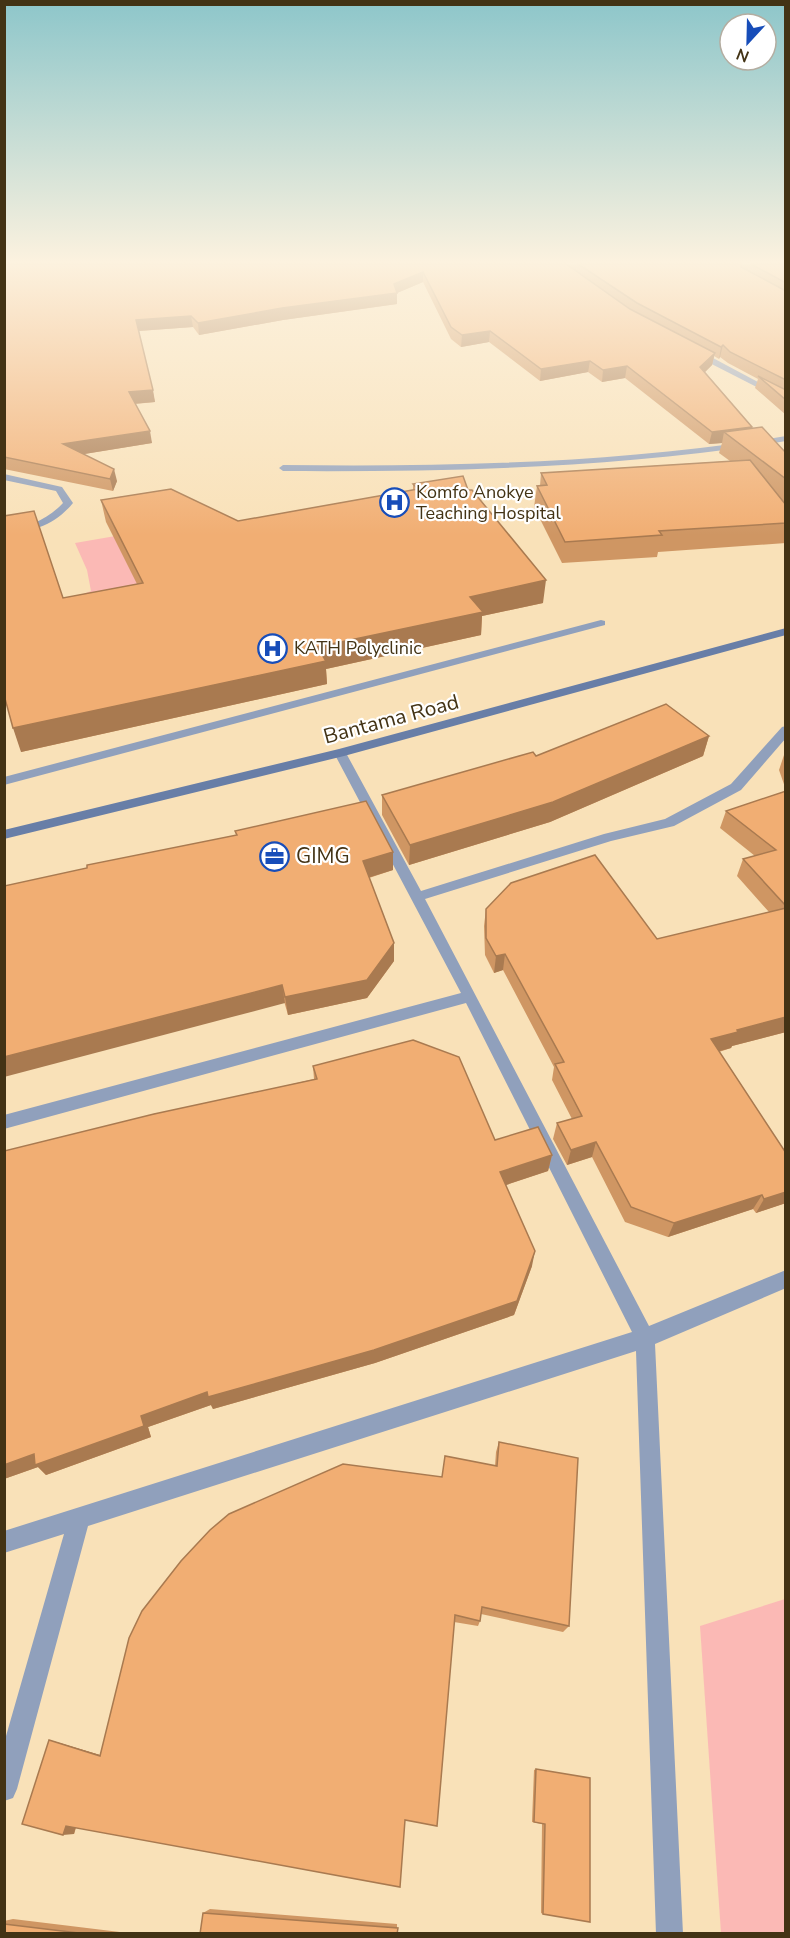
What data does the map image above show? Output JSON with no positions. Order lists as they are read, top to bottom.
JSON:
{
  "streets": {
    "main road": ["Bantama Road"]
  },
  "places": {
    "hospital": ["Komfo Anokye Teaching Hospital", "KATH Polyclinic"],
    "office": ["GIMG"]
  },
  "north": "bottom"
}
